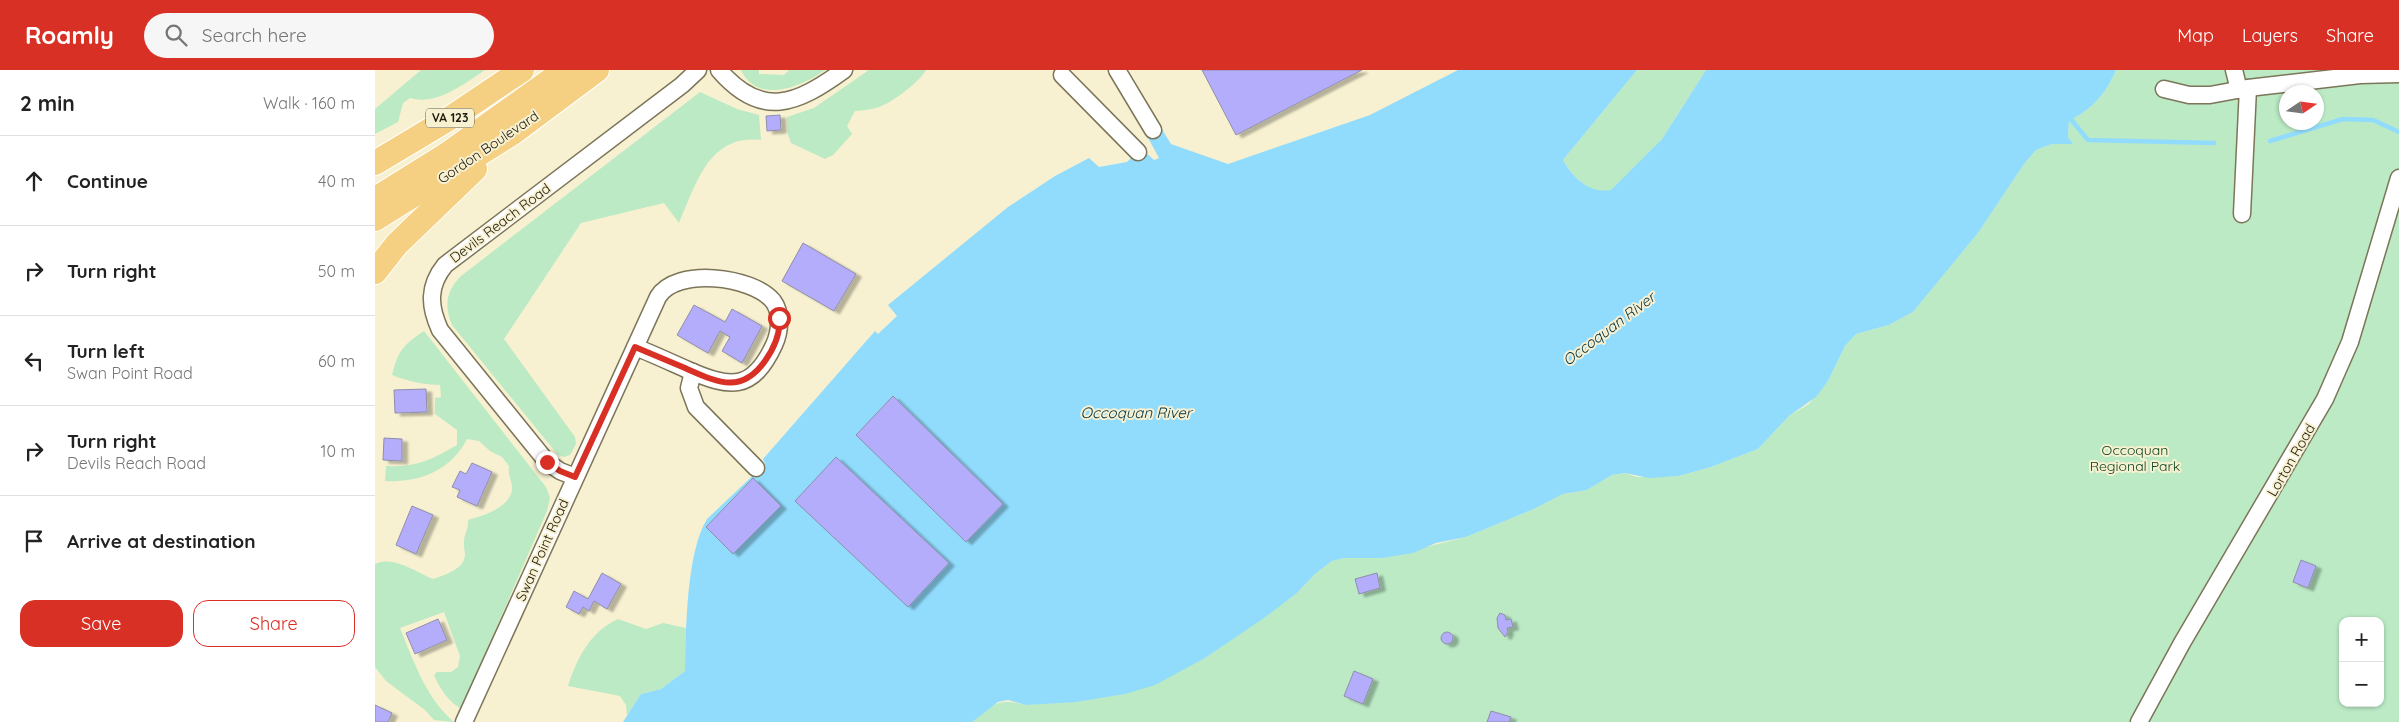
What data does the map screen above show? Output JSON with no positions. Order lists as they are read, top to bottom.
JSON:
{
  "streets": {
    "highway": ["VA 123", "Gordon Boulevard"],
    "street": ["Devils Reach Road", "Lorton Road", "Swan Point Road"]
  },
  "crossings": [
    ["Devils Reach Road", "Swan Point Road"]
  ],
  "water": ["Occoquan River"],
  "parks": ["Occoquan Regional Park"],
  "north": "right",
  "page": {
    "header": "Roamly",
    "search": "Search here",
    "nav": ["Map", "Layers", "Share"],
    "heading": ["2 min", "Walk · 160 m"],
    "list": [
      ["Continue", "40 m"],
      ["Turn right", "50 m"],
      ["Turn left", "Swan Point Road", "60 m"],
      ["Turn right", "Devils Reach Road", "10 m"],
      "Arrive at destination"
    ],
    "buttons": ["Save", "Share"],
    "map_buttons": ["+", "−"]
  }
}
